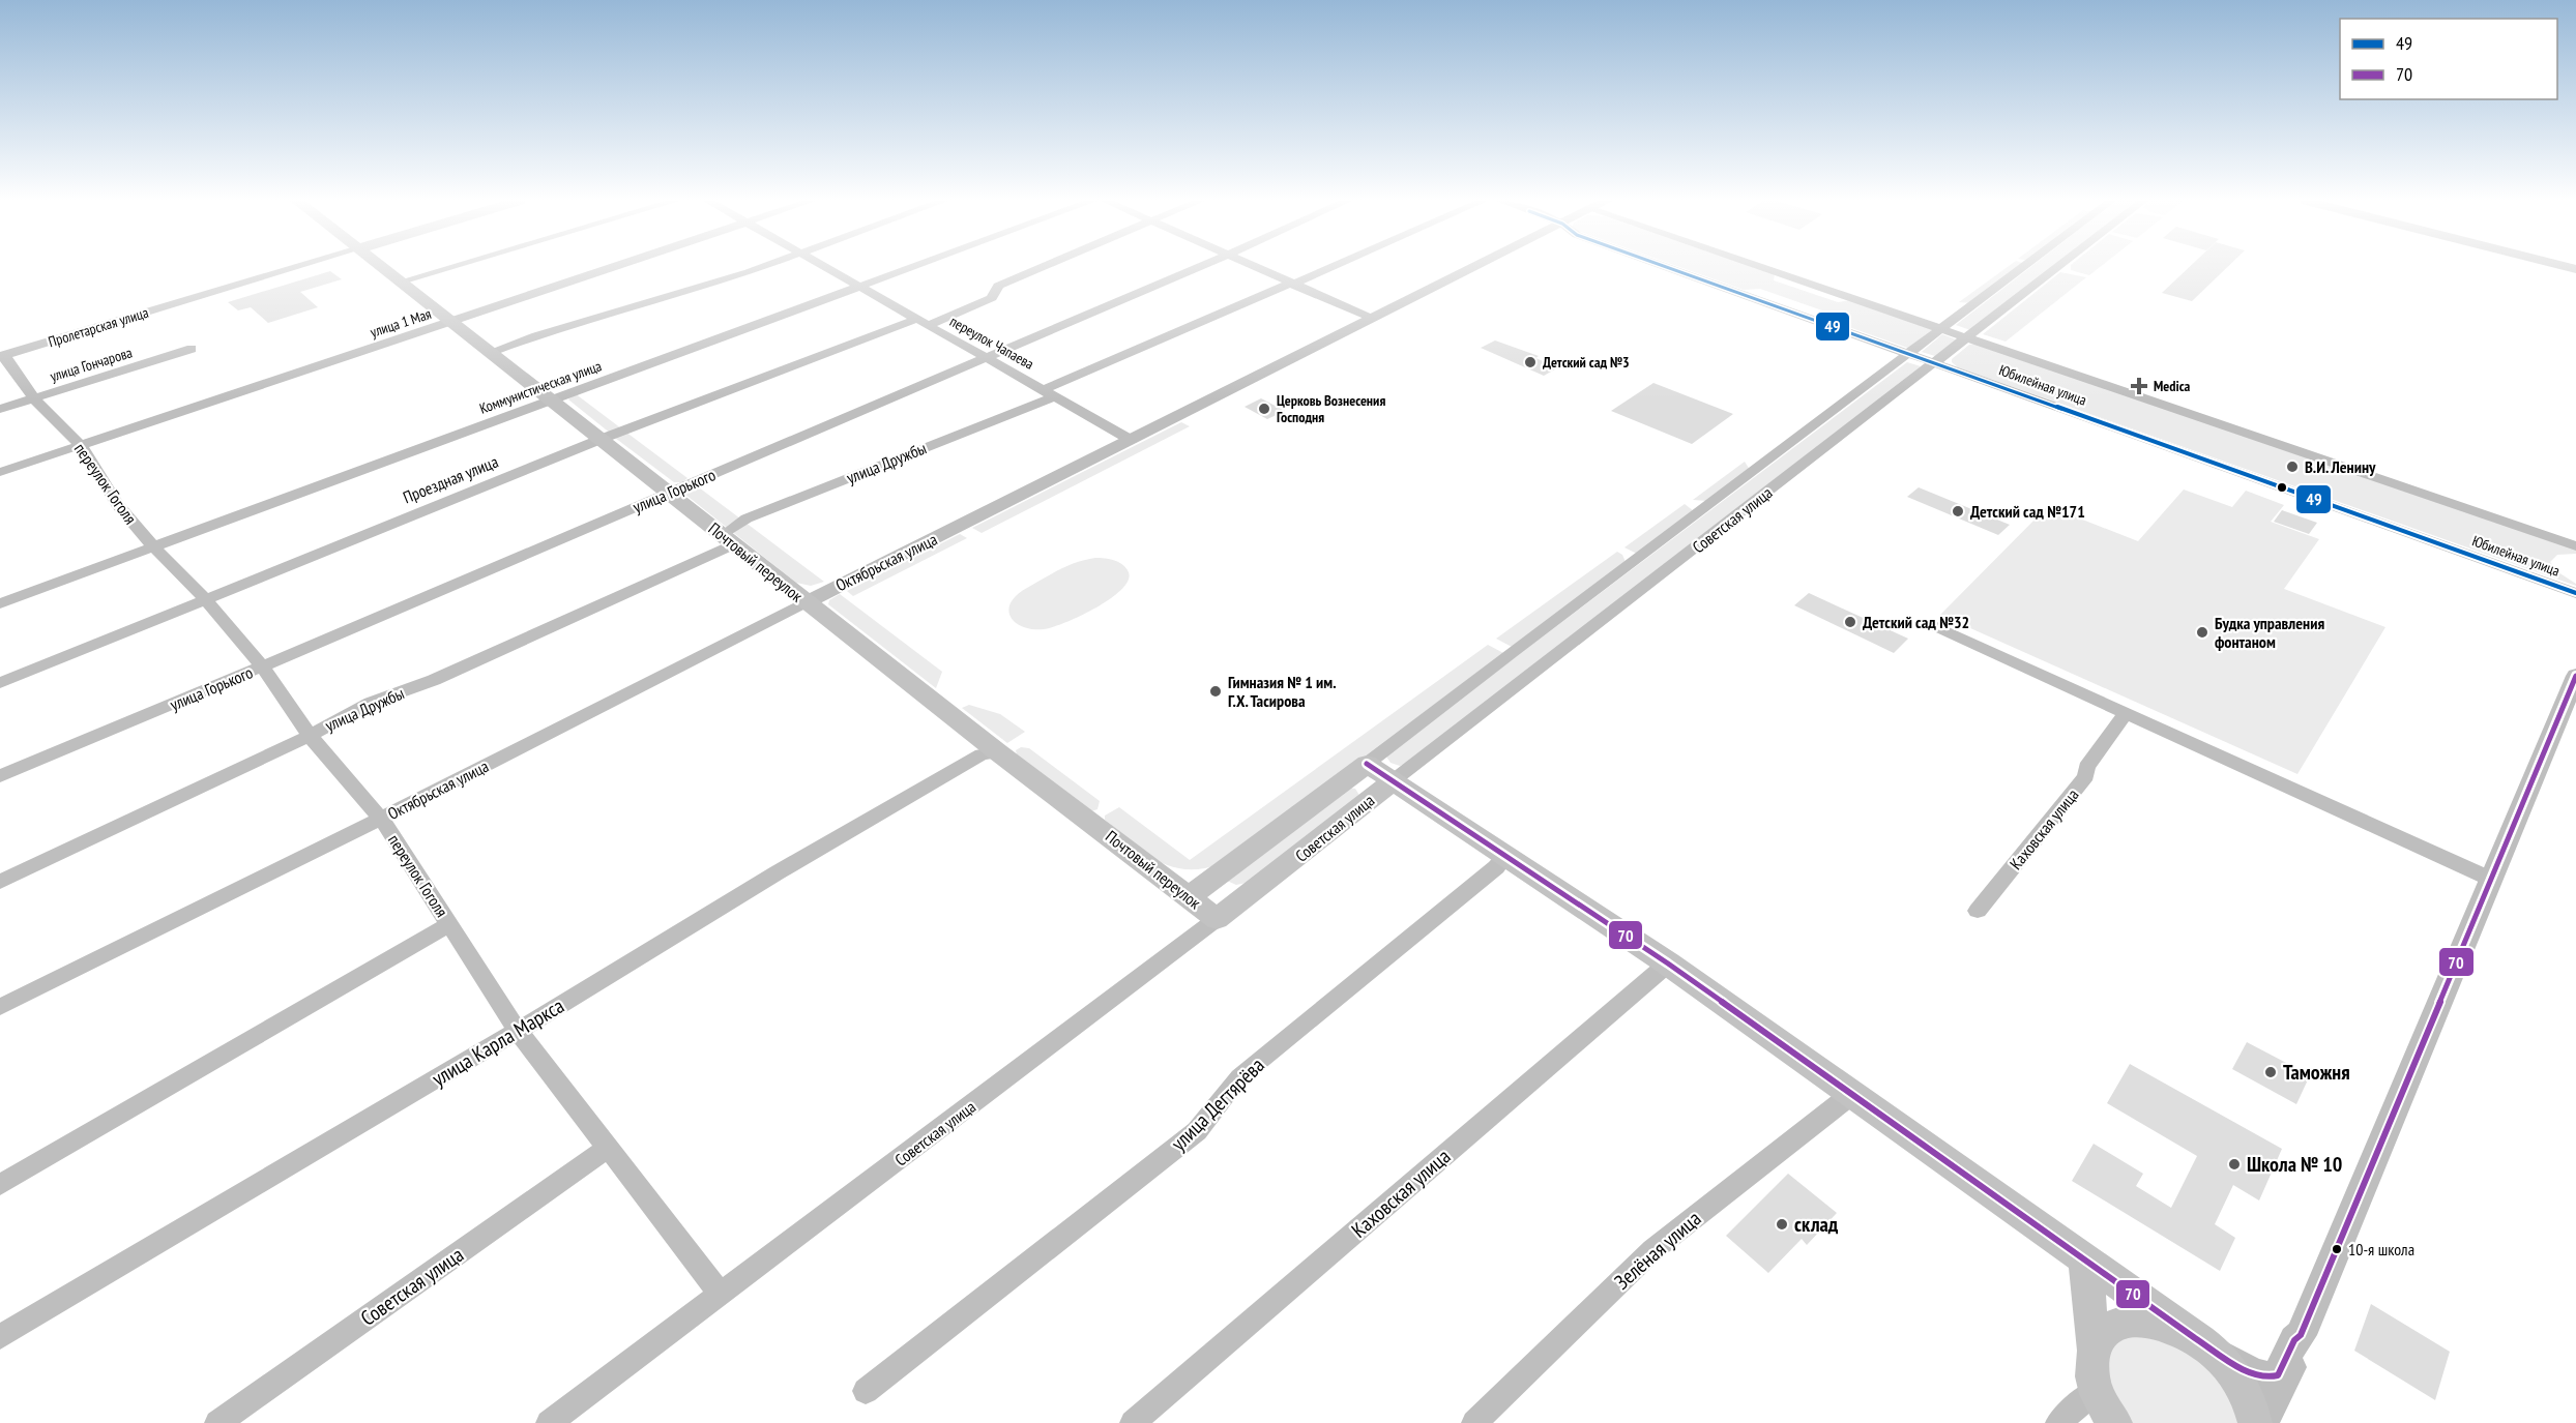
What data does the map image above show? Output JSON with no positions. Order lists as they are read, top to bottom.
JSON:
{
  "streets": {
    "main road": ["Советская улица", "Почтовый переулок"],
    "street": [
      "улица 1 Мая",
      "Пролетарская улица",
      "переулок Чапаева",
      "улица Гончарова",
      "Юбилейная улица",
      "Коммунистическая улица",
      "улица Дружбы",
      "Проездная улица",
      "переулок Гоголя",
      "улица Горького",
      "Октябрьская улица",
      "Каховская улица",
      "улица Карла Маркса",
      "улица Дегтярёва",
      "Зелёная улица"
    ]
  },
  "crossings": [
    ["улица 1 Мая", "переулок Гоголя"],
    ["улица 1 Мая", "Почтовый переулок"],
    ["Пролетарская улица", "переулок Гоголя"],
    ["переулок Чапаева", "Коммунистическая улица"],
    ["переулок Чапаева", "улица Дружбы"],
    ["переулок Чапаева", "Проездная улица"],
    ["переулок Чапаева", "улица Горького"],
    ["переулок Чапаева", "Октябрьская улица"],
    ["улица Гончарова", "переулок Гоголя"],
    ["Юбилейная улица", "Советская улица"],
    ["Коммунистическая улица", "переулок Гоголя"],
    ["Коммунистическая улица", "Почтовый переулок"],
    ["улица Дружбы", "переулок Гоголя"],
    ["улица Дружбы", "Почтовый переулок"],
    ["Проездная улица", "переулок Гоголя"],
    ["Проездная улица", "Почтовый переулок"],
    ["переулок Гоголя", "улица Горького"],
    ["переулок Гоголя", "Советская улица"],
    ["переулок Гоголя", "Октябрьская улица"],
    ["переулок Гоголя", "улица Карла Маркса"],
    ["улица Горького", "Почтовый переулок"],
    ["Советская улица", "Почтовый переулок"],
    ["Почтовый переулок", "Октябрьская улица"],
    ["Почтовый переулок", "улица Карла Маркса"]
  ],
  "places": {
    "other": [
      "Детский сад №3",
      "Церковь Вознесения Господня",
      "В.И. Ленину",
      "Детский сад №171",
      "Детский сад №32",
      "Будка управления фонтаном",
      "Гимназия № 1 им. Г.Х. Тасирова",
      "Таможня",
      "Школа № 10",
      "склад",
      "10-я школа"
    ],
    "health": ["Mеdica"]
  },
  "lines": ["transit line 49", "transit line 70"],
  "legend": ["49", "70"]
}
